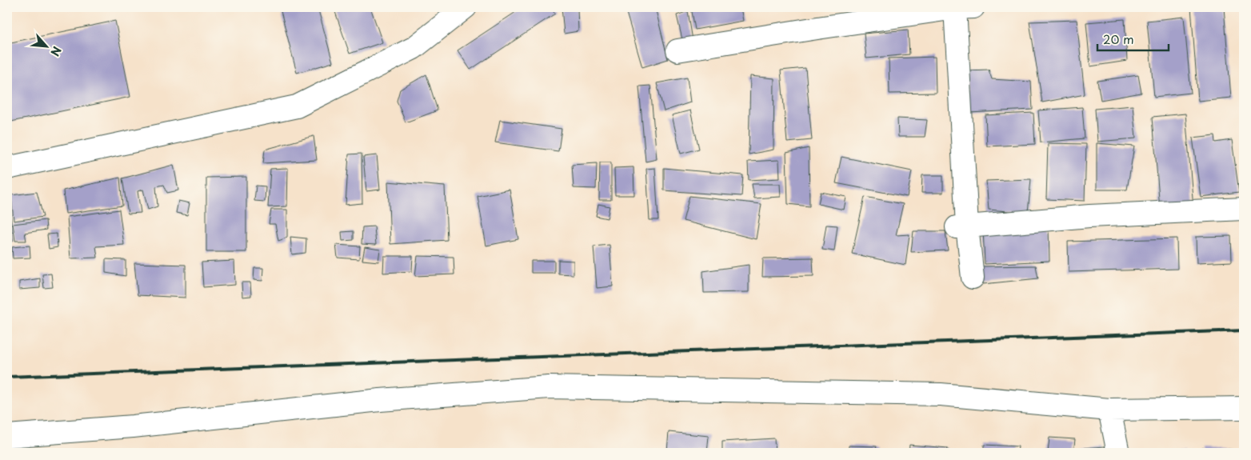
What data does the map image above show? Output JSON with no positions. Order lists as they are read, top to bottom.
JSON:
{
  "scale_bar": "20 m",
  "north": "bottom right"
}
